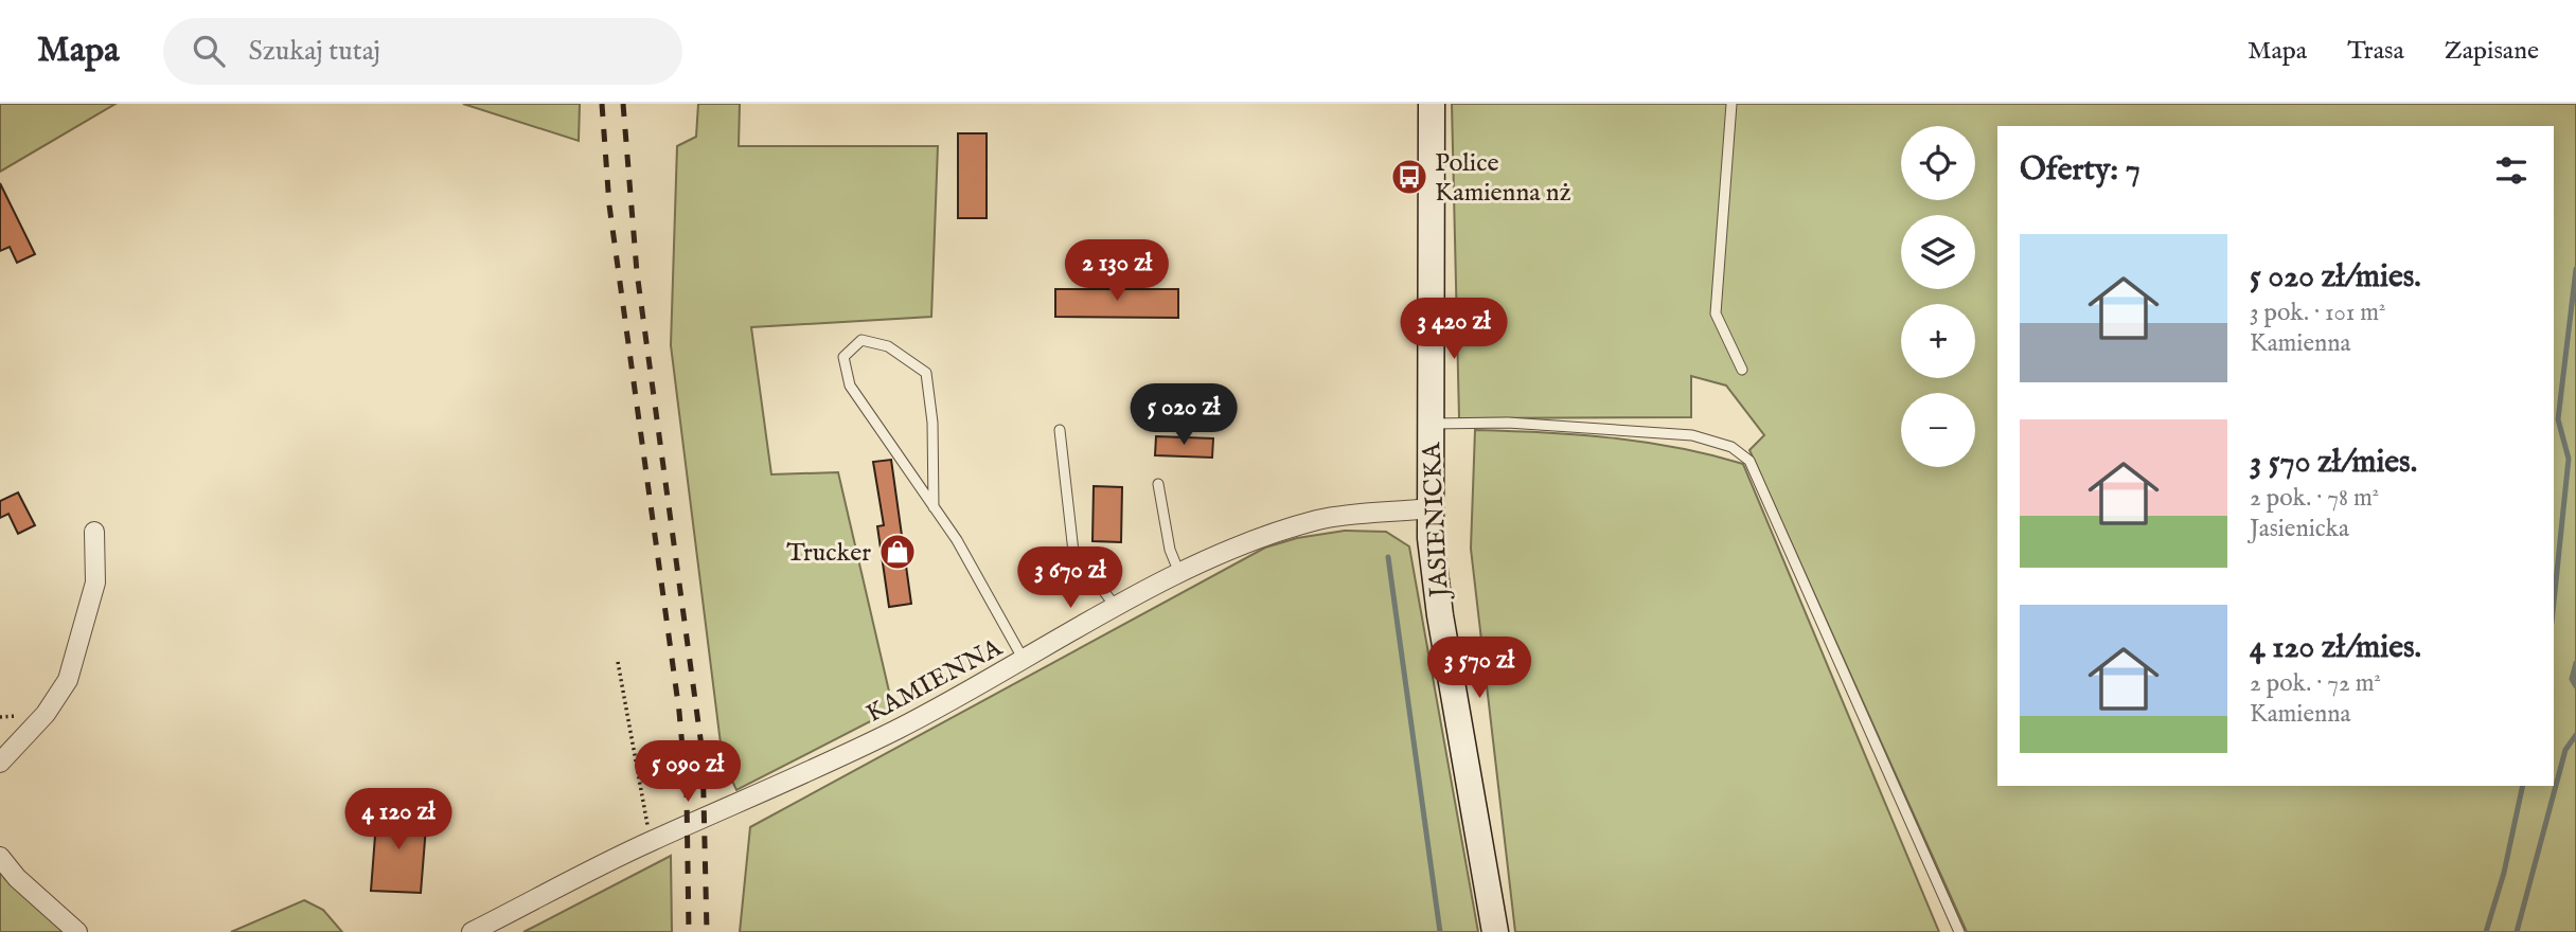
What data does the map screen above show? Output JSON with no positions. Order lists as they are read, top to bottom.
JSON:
{
  "streets": {
    "main road": ["JASIENICKA"],
    "street": ["KAMIENNA"]
  },
  "crossings": [
    ["JASIENICKA", "KAMIENNA"]
  ],
  "places": {
    "bus stop": ["Police Kamienna nż"],
    "shop": ["Trucker"]
  },
  "page": {
    "header": "Mapa",
    "search": "Szukaj tutaj",
    "nav": ["Mapa", "Trasa", "Zapisane"],
    "map_buttons": ["+", "−"],
    "heading": "Oferty: 7",
    "list": [
      {
        "name": "5 020 zł/mies.",
        "note": "3 pok. · 101 m² · Kamienna"
      },
      {
        "name": "3 570 zł/mies.",
        "note": "2 pok. · 78 m² · Jasienicka"
      },
      {
        "name": "4 120 zł/mies.",
        "note": "2 pok. · 72 m² · Kamienna"
      }
    ],
    "price": [
      "2 130 zł",
      "3 420 zł",
      "5 020 zł",
      "3 670 zł",
      "3 570 zł",
      "5 090 zł",
      "4 120 zł"
    ]
  }
}
